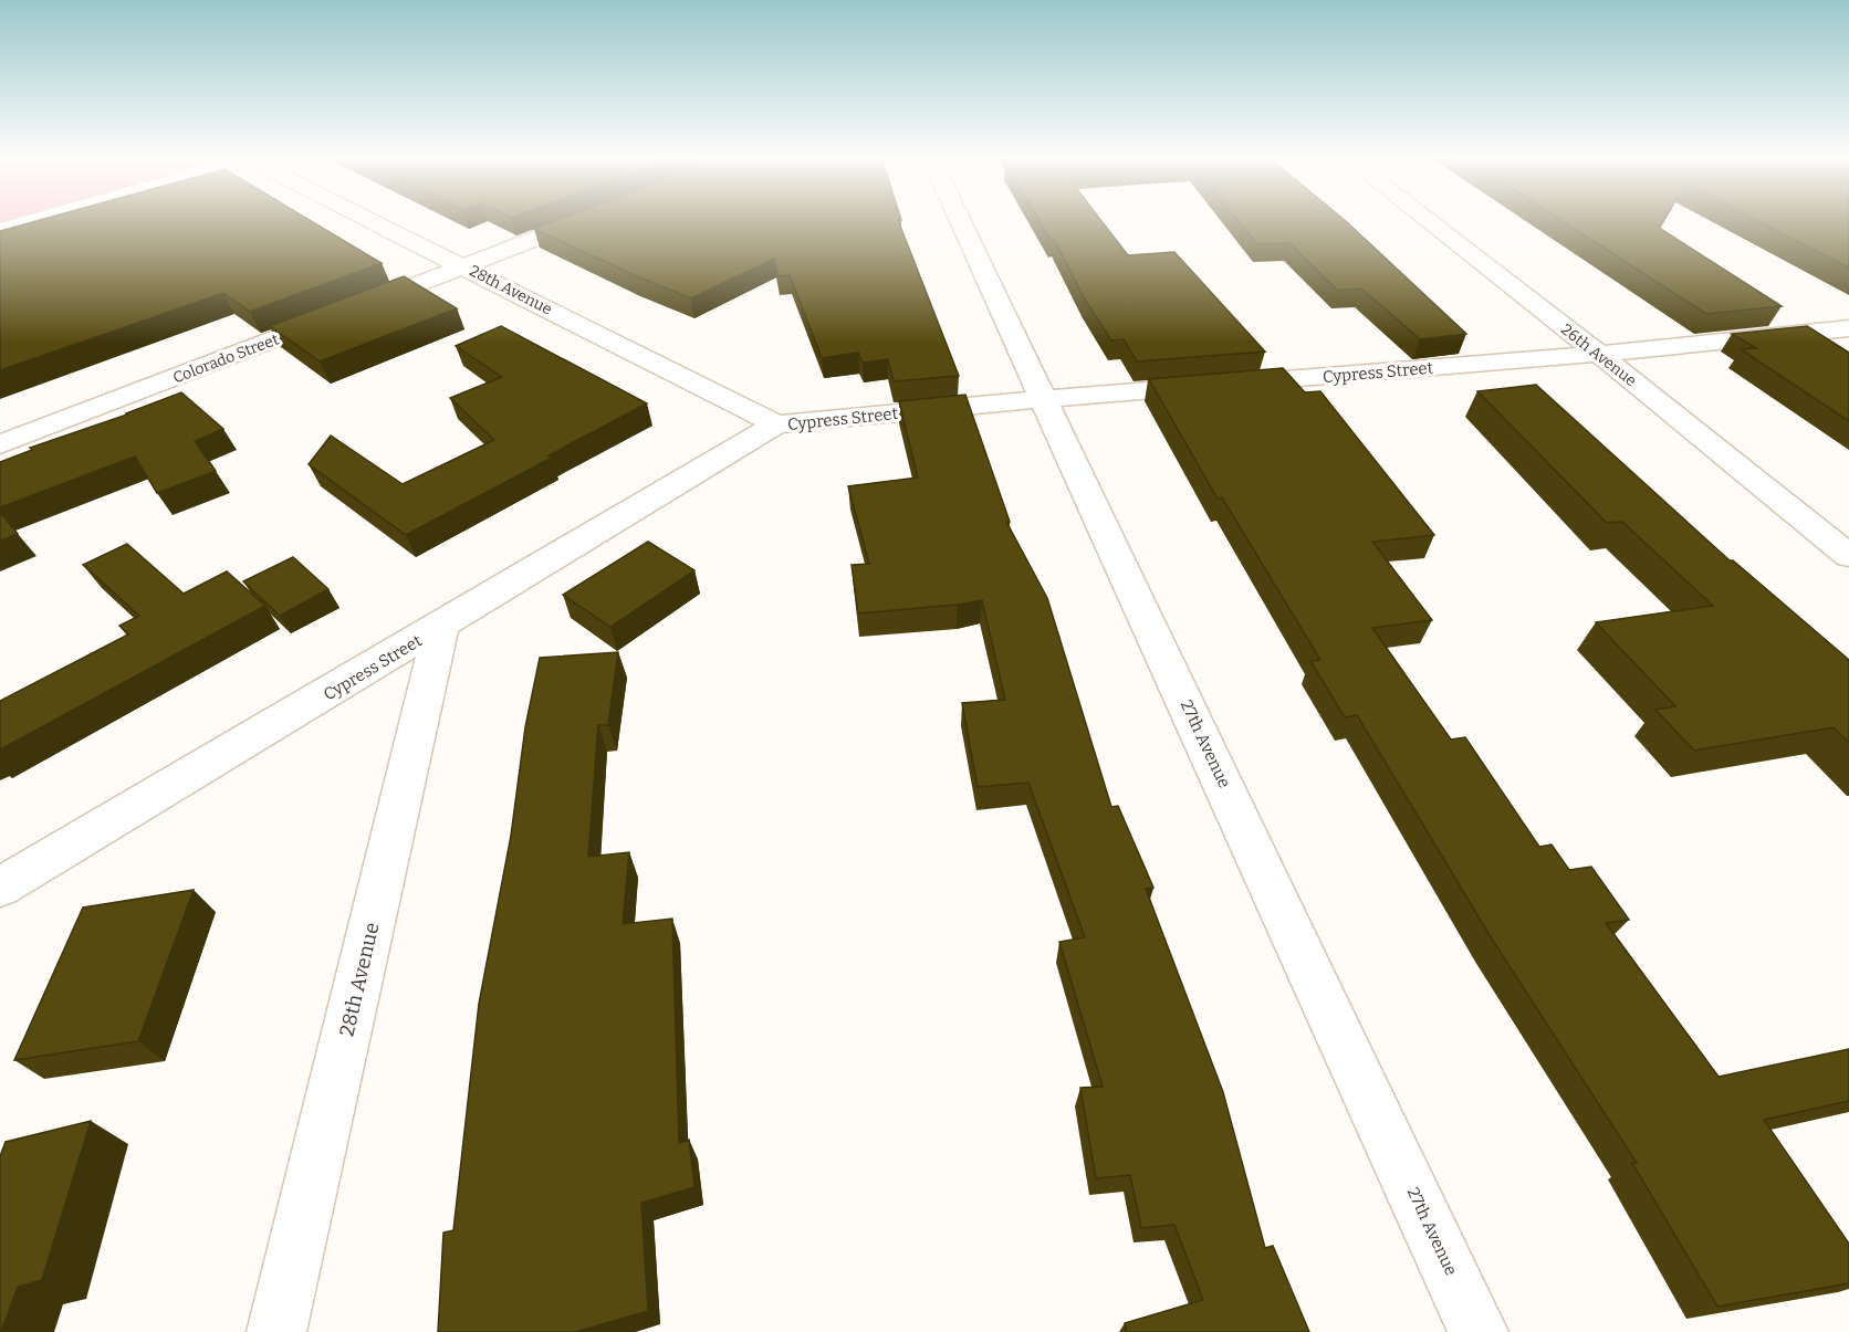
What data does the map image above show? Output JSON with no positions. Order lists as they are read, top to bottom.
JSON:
{
  "streets": {
    "street": [
      "28th Avenue",
      "26th Avenue",
      "Colorado Street",
      "Cypress Street",
      "27th Avenue"
    ]
  },
  "crossings": [
    ["28th Avenue", "Colorado Street"],
    ["28th Avenue", "Cypress Street"],
    ["26th Avenue", "Cypress Street"],
    ["Cypress Street", "27th Avenue"]
  ]
}
